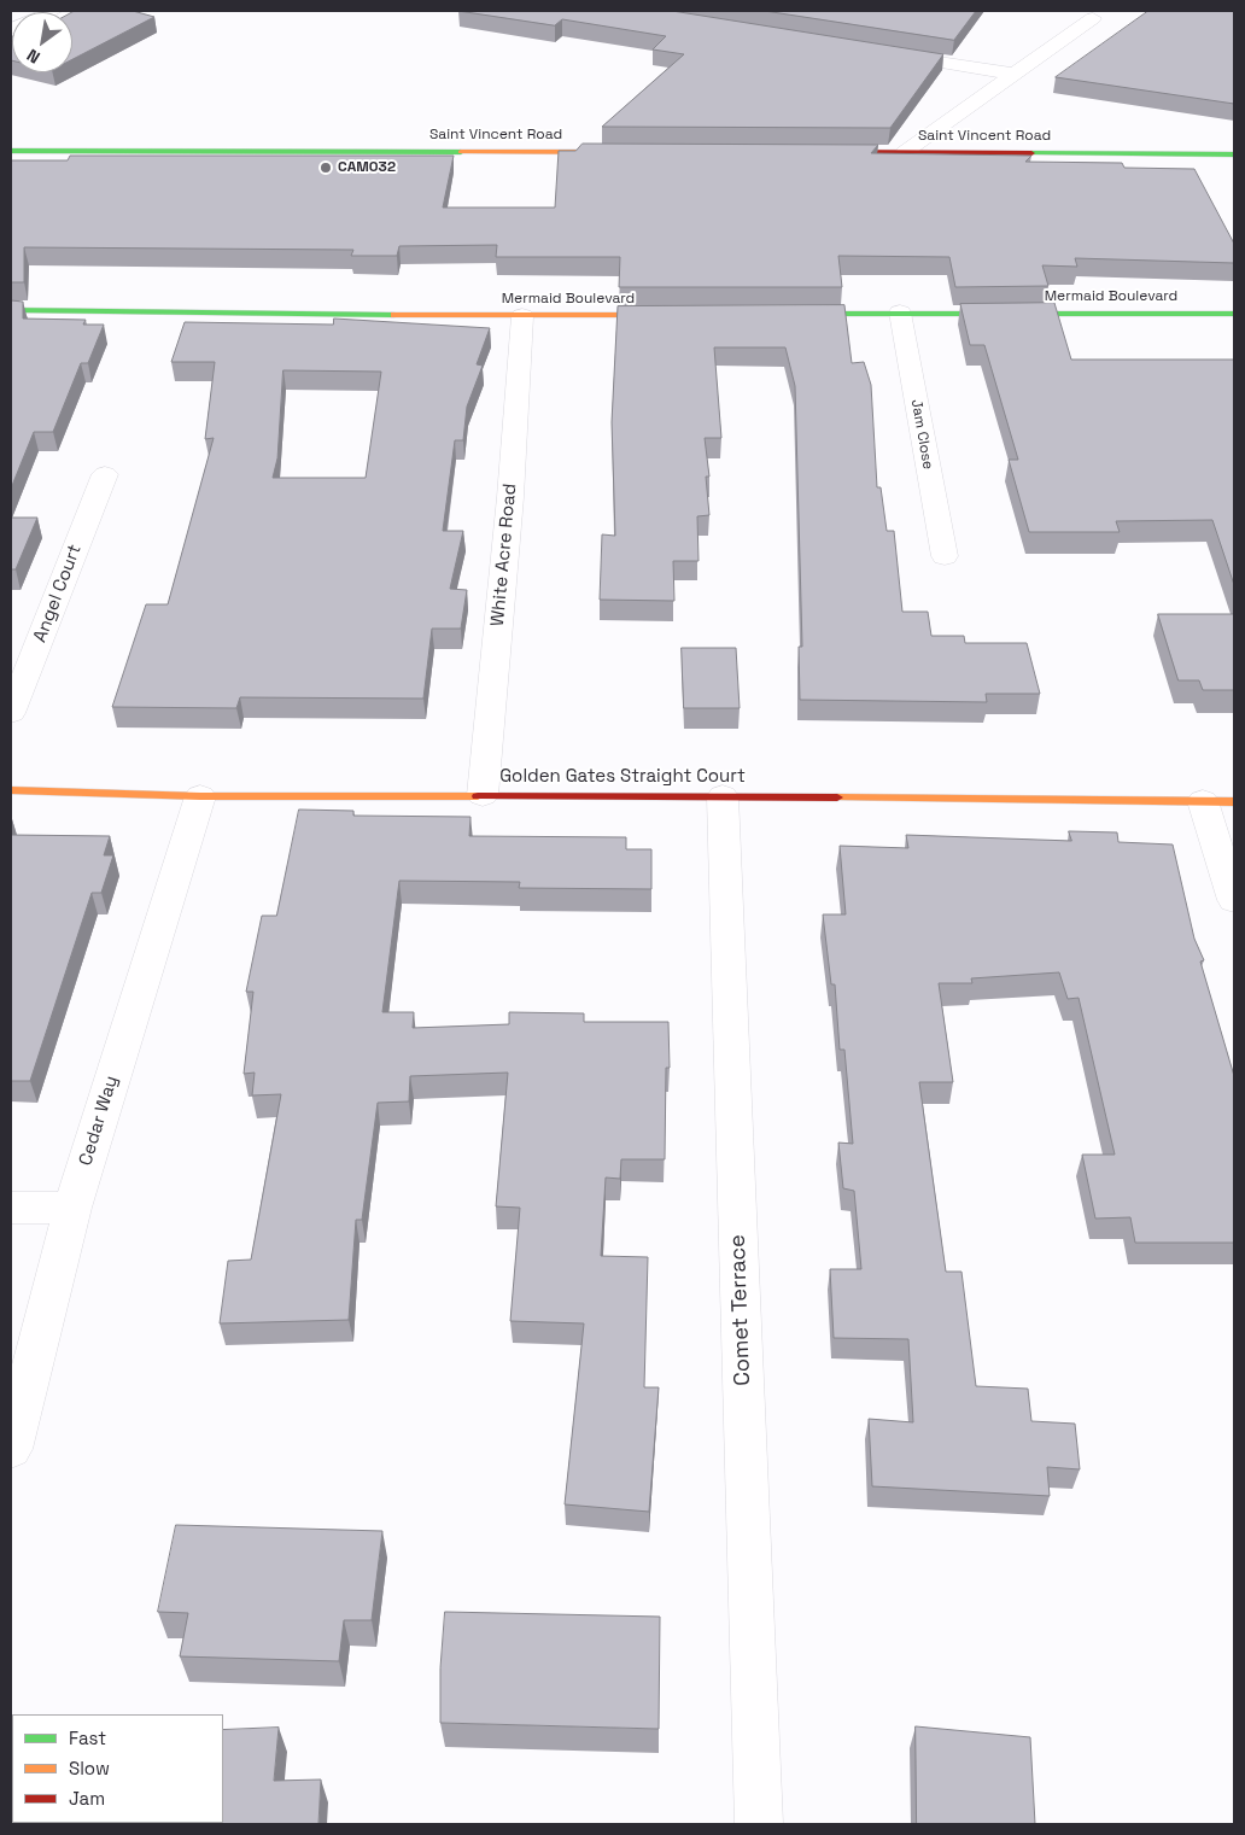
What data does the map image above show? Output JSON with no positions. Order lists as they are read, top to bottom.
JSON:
{
  "streets": {
    "street": [
      "Saint Vincent Road",
      "Mermaid Boulevard",
      "Jam Close",
      "White Acre Road",
      "Angel Court",
      "Golden Gates Straight Court",
      "Cedar Way",
      "Comet Terrace"
    ]
  },
  "crossings": [
    ["Mermaid Boulevard", "Jam Close"],
    ["Mermaid Boulevard", "White Acre Road"],
    ["White Acre Road", "Golden Gates Straight Court"],
    ["Golden Gates Straight Court", "Cedar Way"],
    ["Golden Gates Straight Court", "Comet Terrace"]
  ],
  "places": ["CAM032"],
  "legend": ["Fast", "Slow", "Jam"],
  "north": "bottom left"
}
